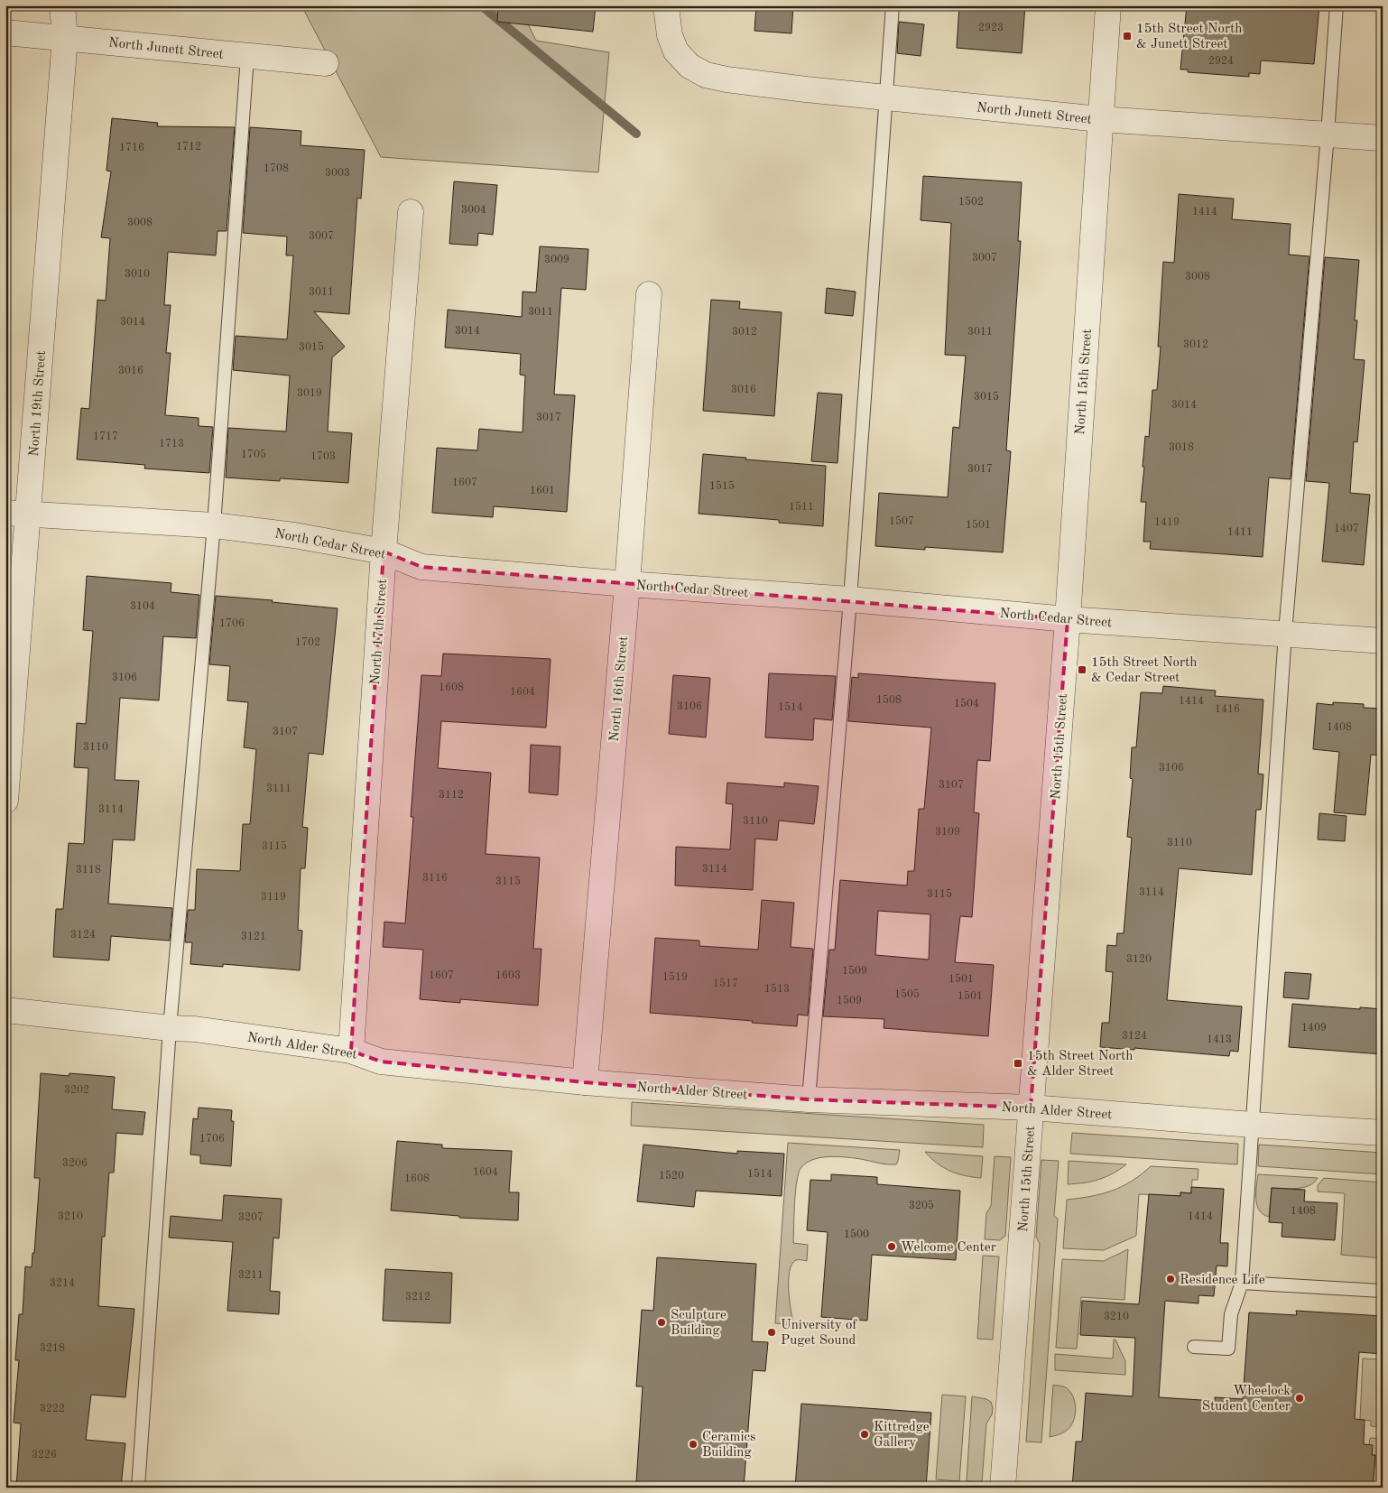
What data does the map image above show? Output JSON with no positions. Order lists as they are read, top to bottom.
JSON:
{
  "streets": {
    "street": [
      "North Junett Street",
      "North 15th Street",
      "North 19th Street",
      "North Cedar Street",
      "North 17th Street",
      "North 16th Street",
      "North Alder Street"
    ]
  },
  "crossings": [
    ["North Junett Street", "North 15th Street"],
    ["North Junett Street", "North 19th Street"],
    ["North 15th Street", "North Cedar Street"],
    ["North 15th Street", "North Alder Street"],
    ["North 19th Street", "North Cedar Street"],
    ["North Cedar Street", "North 17th Street"],
    ["North Cedar Street", "North 16th Street"],
    ["North 17th Street", "North Alder Street"],
    ["North 16th Street", "North Alder Street"]
  ],
  "places": {
    "transit": ["15th Street North & Junett Street", "15th Street North & Cedar Street", "15th Street North & Alder Street"],
    "other": [
      "Welcome Center",
      "Residence Life",
      "Sculpture Building",
      "University of Puget Sound",
      "Wheelock Student Center",
      "Kittredge Gallery",
      "Ceramics Building"
    ]
  },
  "house_numbers": [
    "2923",
    "2924",
    "1712",
    "1716",
    "1708",
    "3003",
    "1502",
    "3004",
    "1414",
    "3008",
    "3007",
    "3007",
    "3009",
    "3010",
    "3008",
    "3011",
    "3011",
    "3014",
    "3014",
    "3012",
    "3011",
    "3012",
    "3015",
    "3016",
    "3016",
    "3019",
    "3015",
    "3014",
    "3017",
    "1717",
    "1713",
    "3018",
    "1705",
    "1703",
    "3017",
    "1607",
    "1515",
    "1601",
    "1511",
    "1507",
    "1419",
    "1501",
    "1407",
    "1411",
    "3104",
    "1706",
    "1702",
    "3106",
    "1608",
    "1604",
    "1508",
    "1414",
    "1504",
    "3106",
    "1514",
    "1416",
    "1408",
    "3107",
    "3110",
    "3106",
    "3107",
    "3111",
    "3112",
    "3114",
    "3110",
    "3109",
    "3110",
    "3115",
    "3114",
    "3118",
    "3116",
    "3115",
    "3114",
    "3115",
    "3119",
    "3124",
    "3121",
    "3120",
    "1509",
    "1607",
    "1603",
    "1519",
    "1501",
    "1517",
    "1513",
    "1505",
    "1501",
    "1509",
    "1409",
    "3124",
    "1413",
    "3202",
    "1706",
    "3206",
    "1604",
    "1514",
    "1520",
    "1608",
    "3205",
    "1408",
    "3210",
    "1414",
    "3207",
    "1500",
    "3211",
    "3214",
    "3212",
    "3210",
    "3218",
    "3222",
    "3226"
  ]
}
